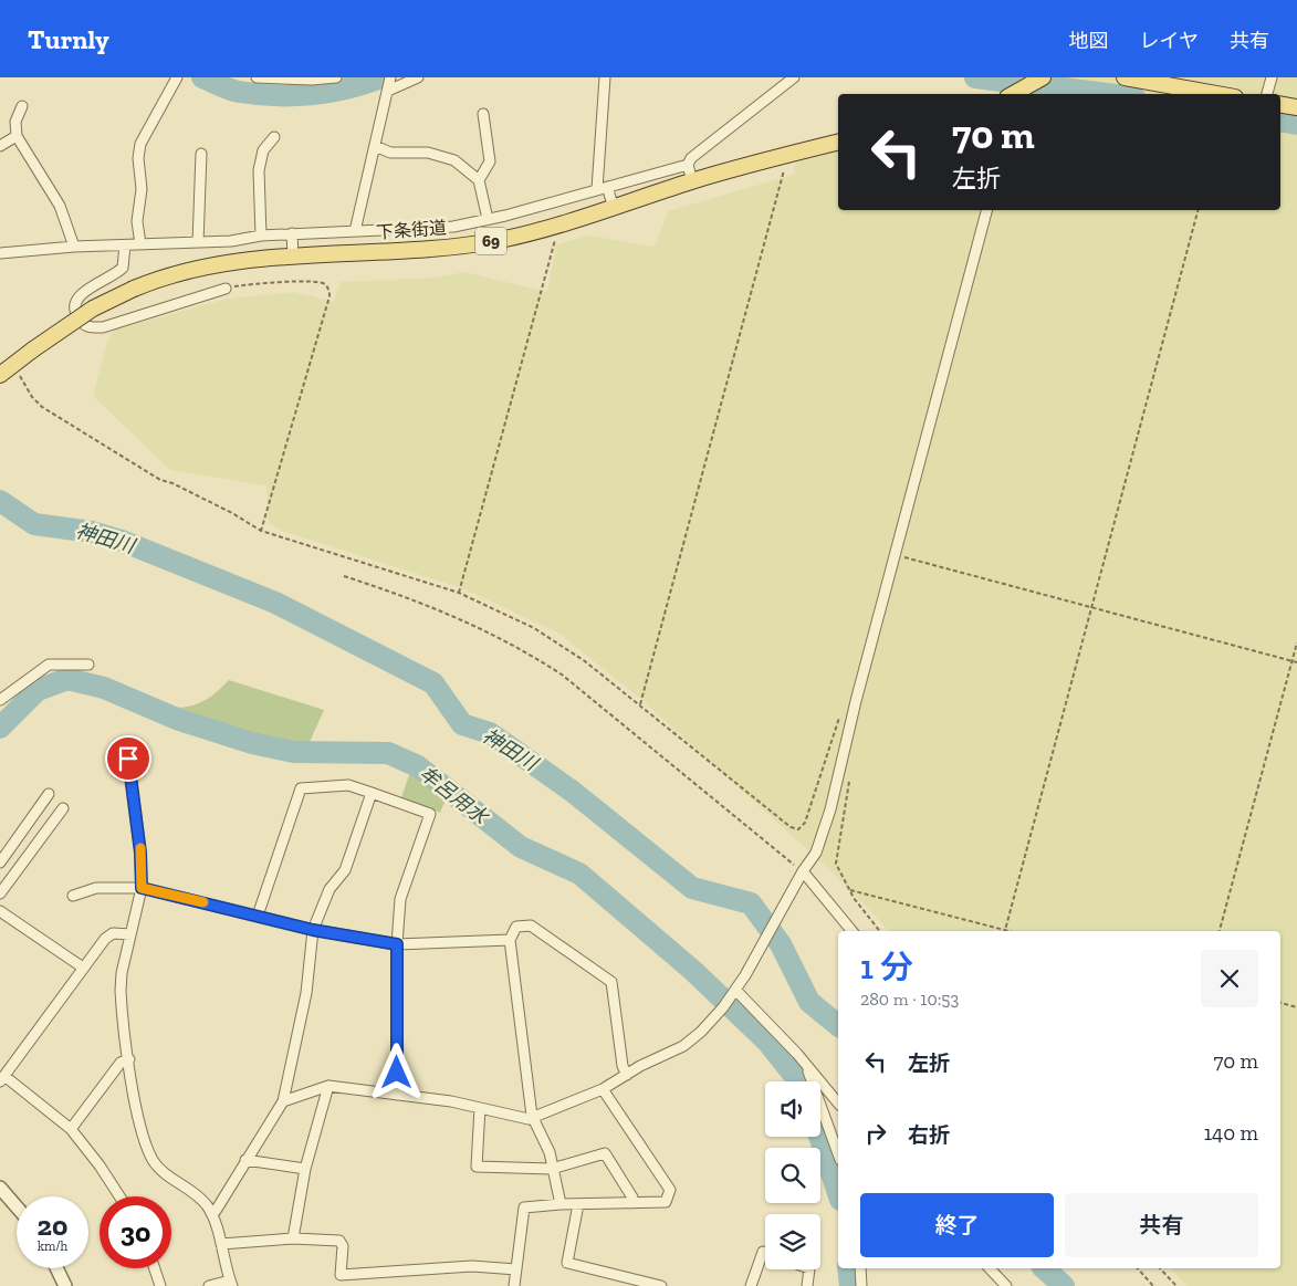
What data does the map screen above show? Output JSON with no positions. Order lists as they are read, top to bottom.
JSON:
{
  "streets": {
    "main road": ["下条街道", "69"]
  },
  "water": ["神田川", "牟呂用水"],
  "page": {
    "header": "Turnly",
    "nav": ["地図", "レイヤ", "共有"],
    "turn": ["70 m", "左折"],
    "heading": ["1 分", "280 m · 10:53"],
    "list": [
      {
        "name": "左折",
        "value": "70 m"
      },
      {
        "name": "右折",
        "value": "140 m"
      }
    ],
    "buttons": ["終了", "共有"],
    "speed": "20 km/h",
    "limit": "30"
  }
}
